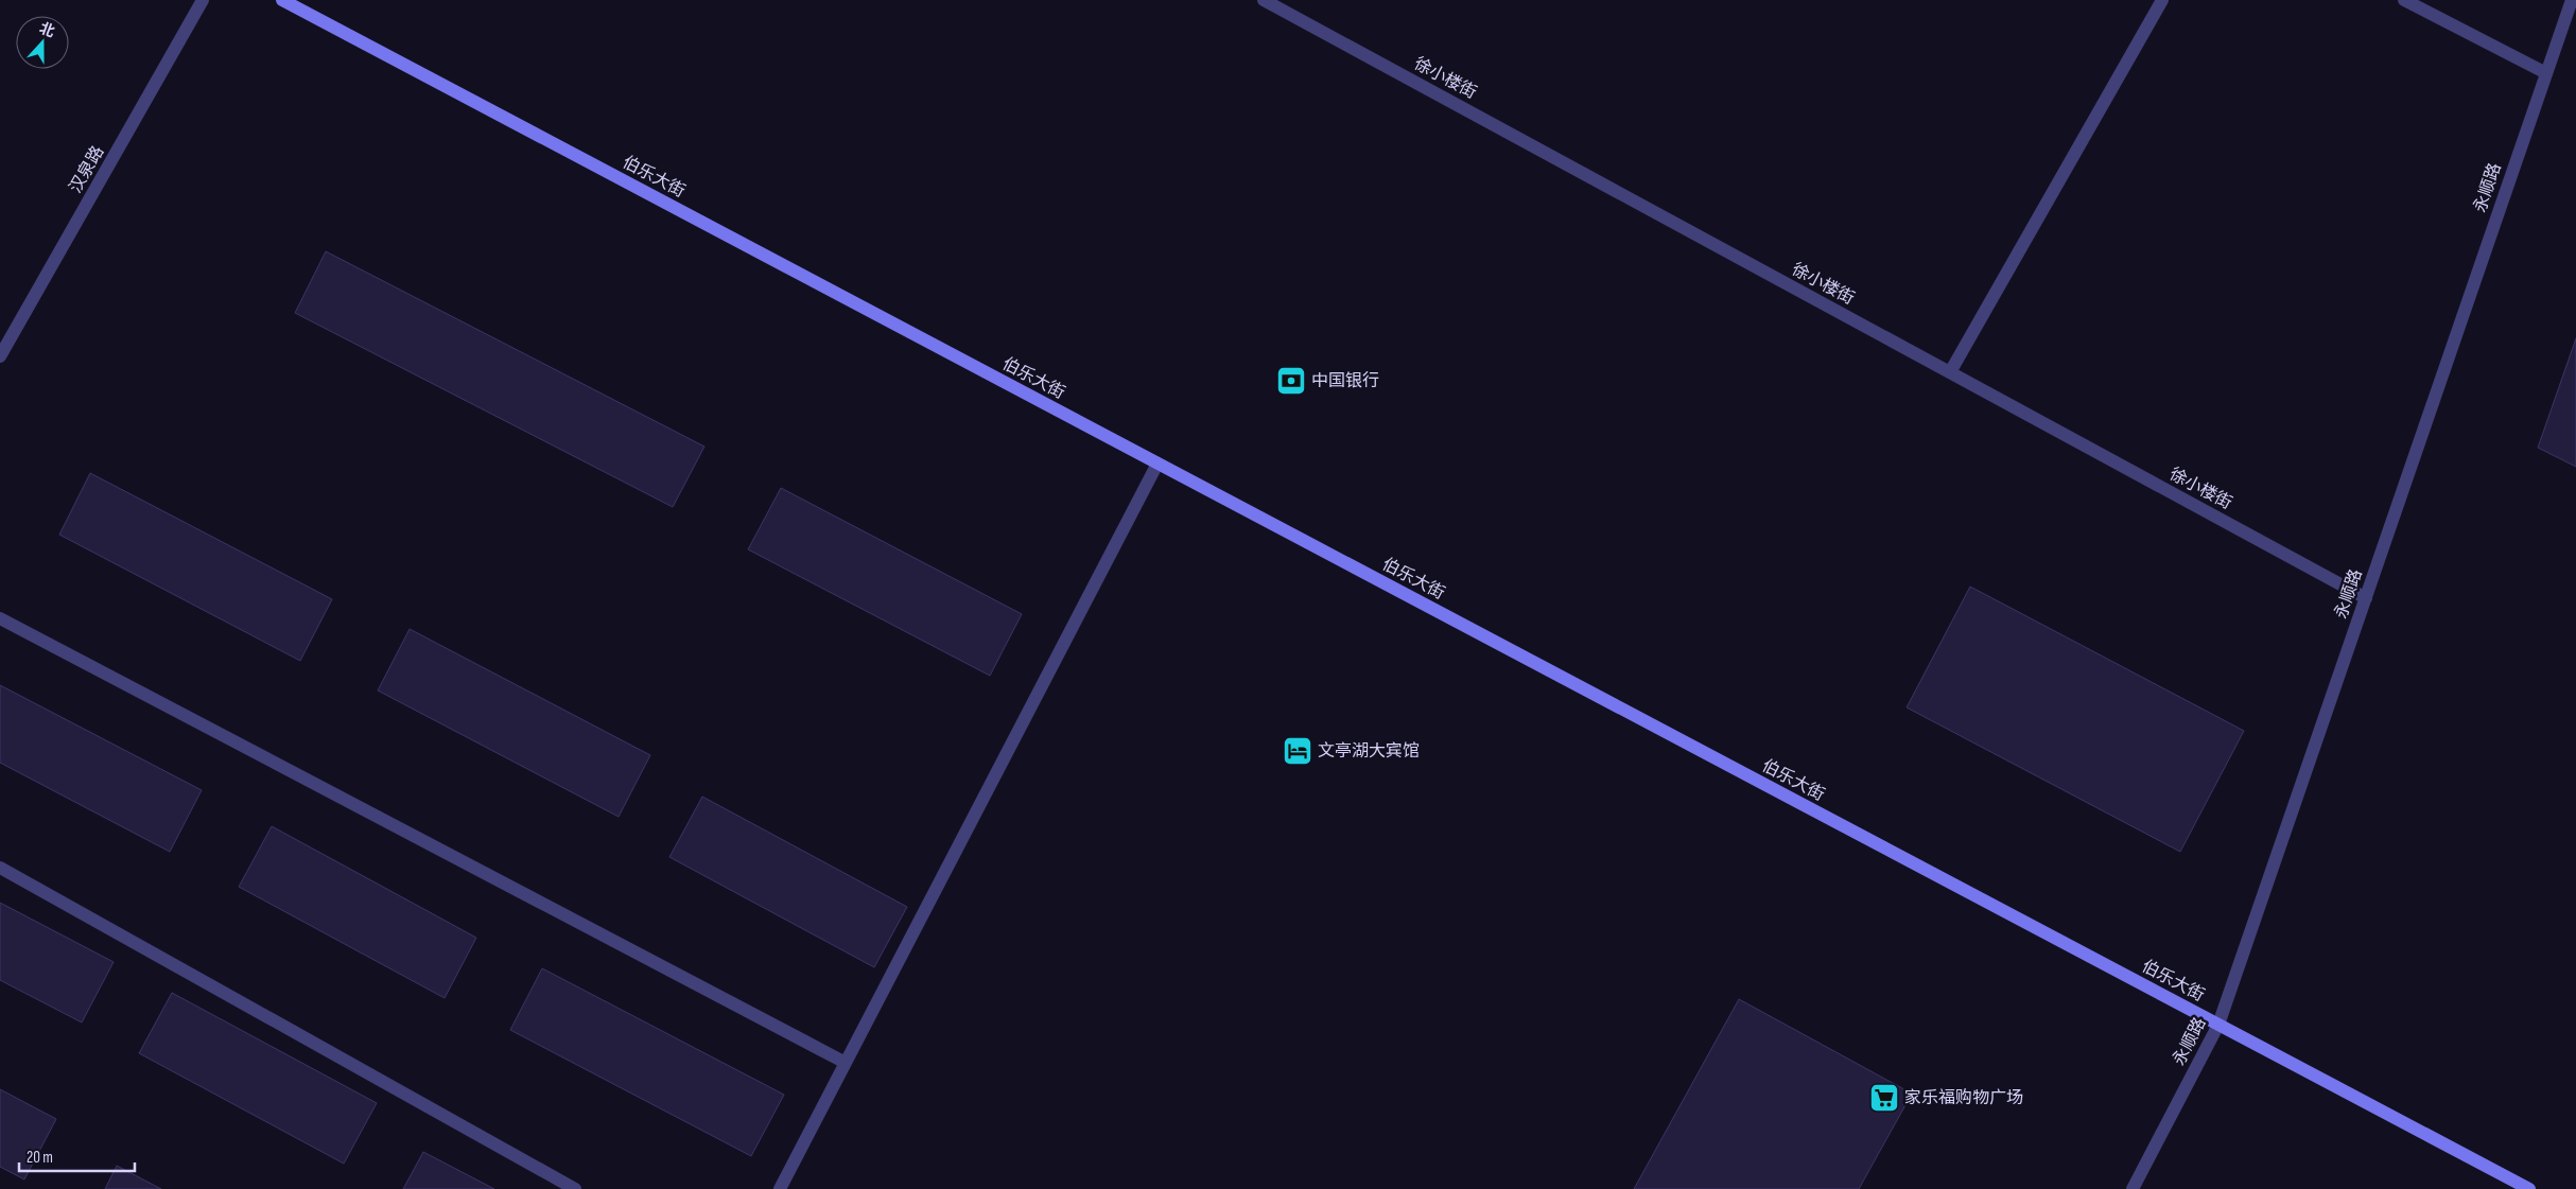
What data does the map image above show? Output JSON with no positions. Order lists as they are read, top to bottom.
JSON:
{
  "streets": {
    "main road": ["伯乐大街"],
    "street": ["徐小楼街", "汉泉路", "永顺路"]
  },
  "crossings": [
    ["徐小楼街", "永顺路"],
    ["伯乐大街", "永顺路"]
  ],
  "places": {
    "bank": ["中国银行"],
    "hotel": ["文亭湖大宾馆"],
    "supermarket": ["家乐福购物广场"]
  },
  "scale_bar": "20 m",
  "north": "top"
}
